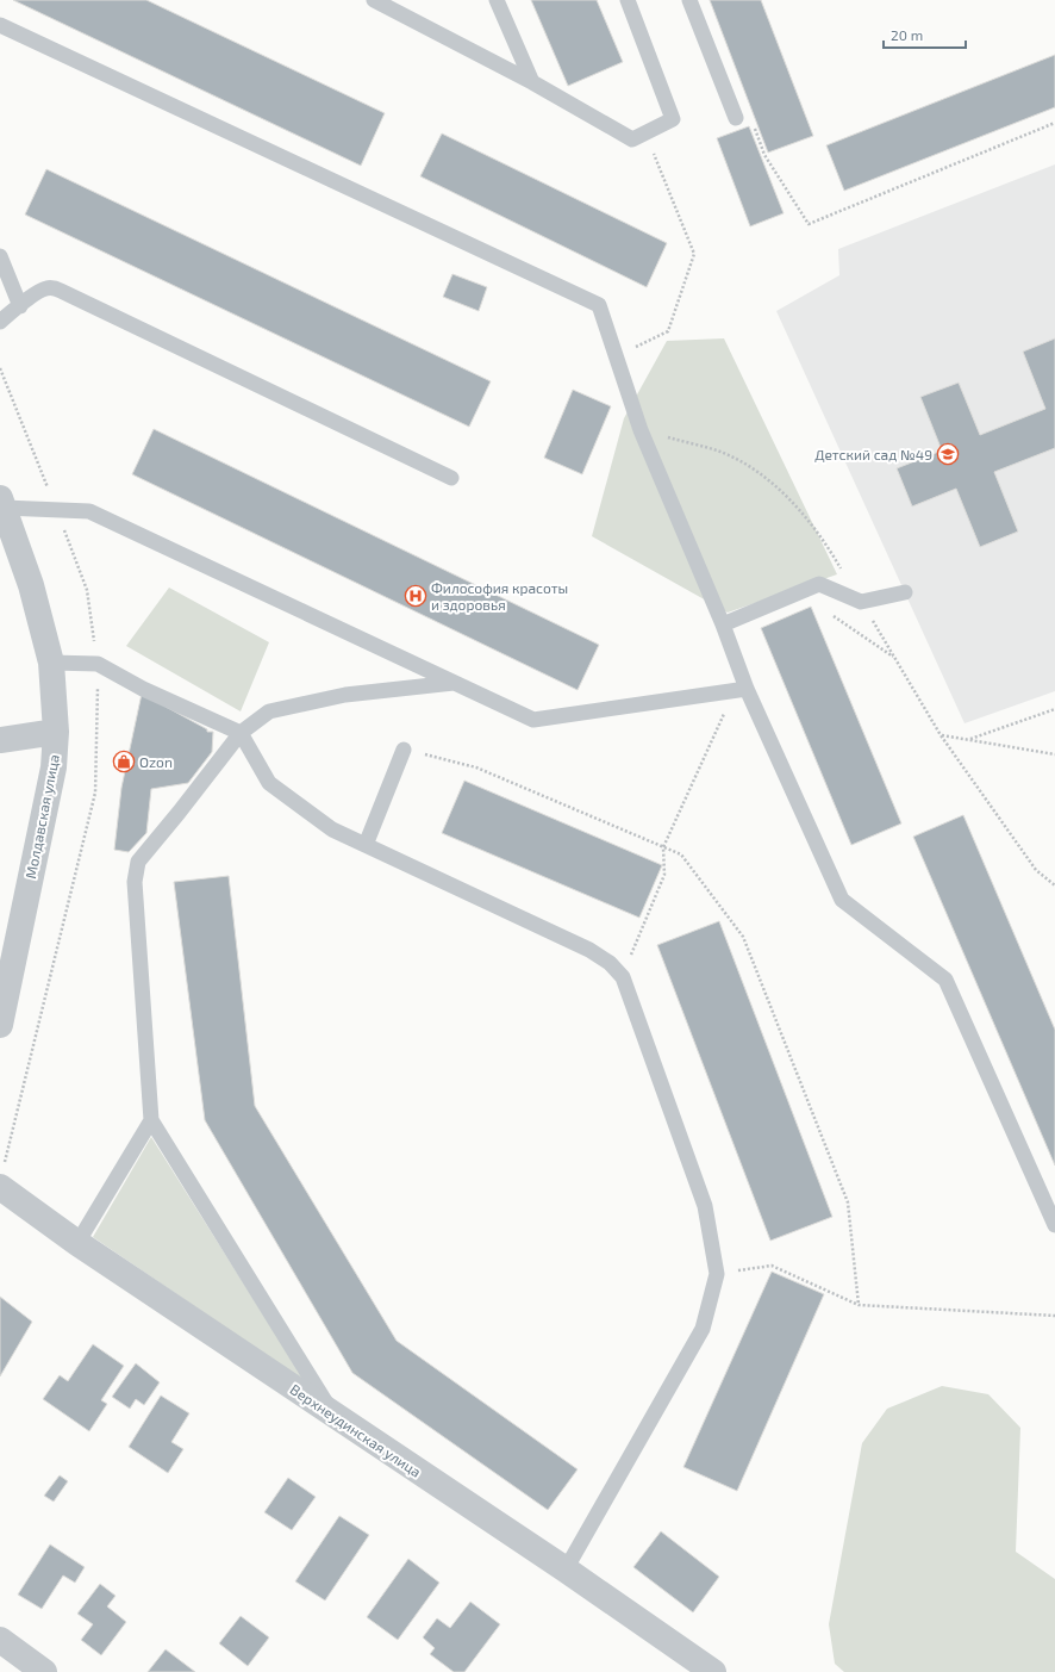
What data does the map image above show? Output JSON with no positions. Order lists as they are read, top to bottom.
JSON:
{
  "streets": {
    "street": ["Молдавская улица", "Верхнеудинская улица"]
  },
  "places": {
    "school or university": ["Детский сад №49"],
    "hospital": ["Философия красоты и здоровья"],
    "shop": ["Ozon"]
  },
  "scale_bar": "20 m"
}
